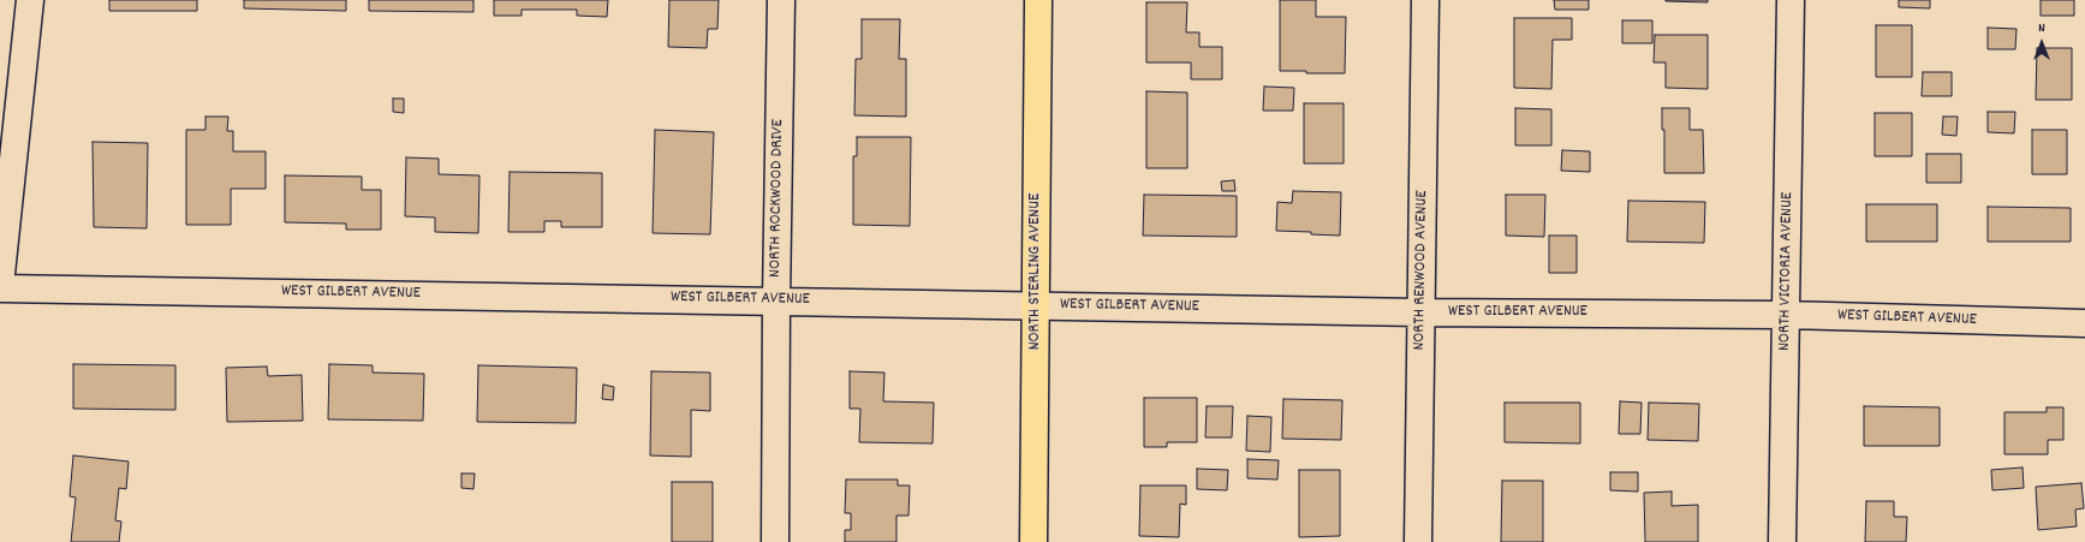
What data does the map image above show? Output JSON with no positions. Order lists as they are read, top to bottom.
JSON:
{
  "streets": {
    "main road": ["NORTH STERLING AVENUE"],
    "street": [
      "NORTH ROCKWOOD DRIVE",
      "NORTH RENWOOD AVENUE",
      "NORTH VICTORIA AVENUE",
      "WEST GILBERT AVENUE"
    ]
  },
  "crossings": [
    ["NORTH ROCKWOOD DRIVE", "WEST GILBERT AVENUE"],
    ["NORTH RENWOOD AVENUE", "WEST GILBERT AVENUE"],
    ["NORTH STERLING AVENUE", "WEST GILBERT AVENUE"],
    ["NORTH VICTORIA AVENUE", "WEST GILBERT AVENUE"]
  ],
  "north": "top"
}
